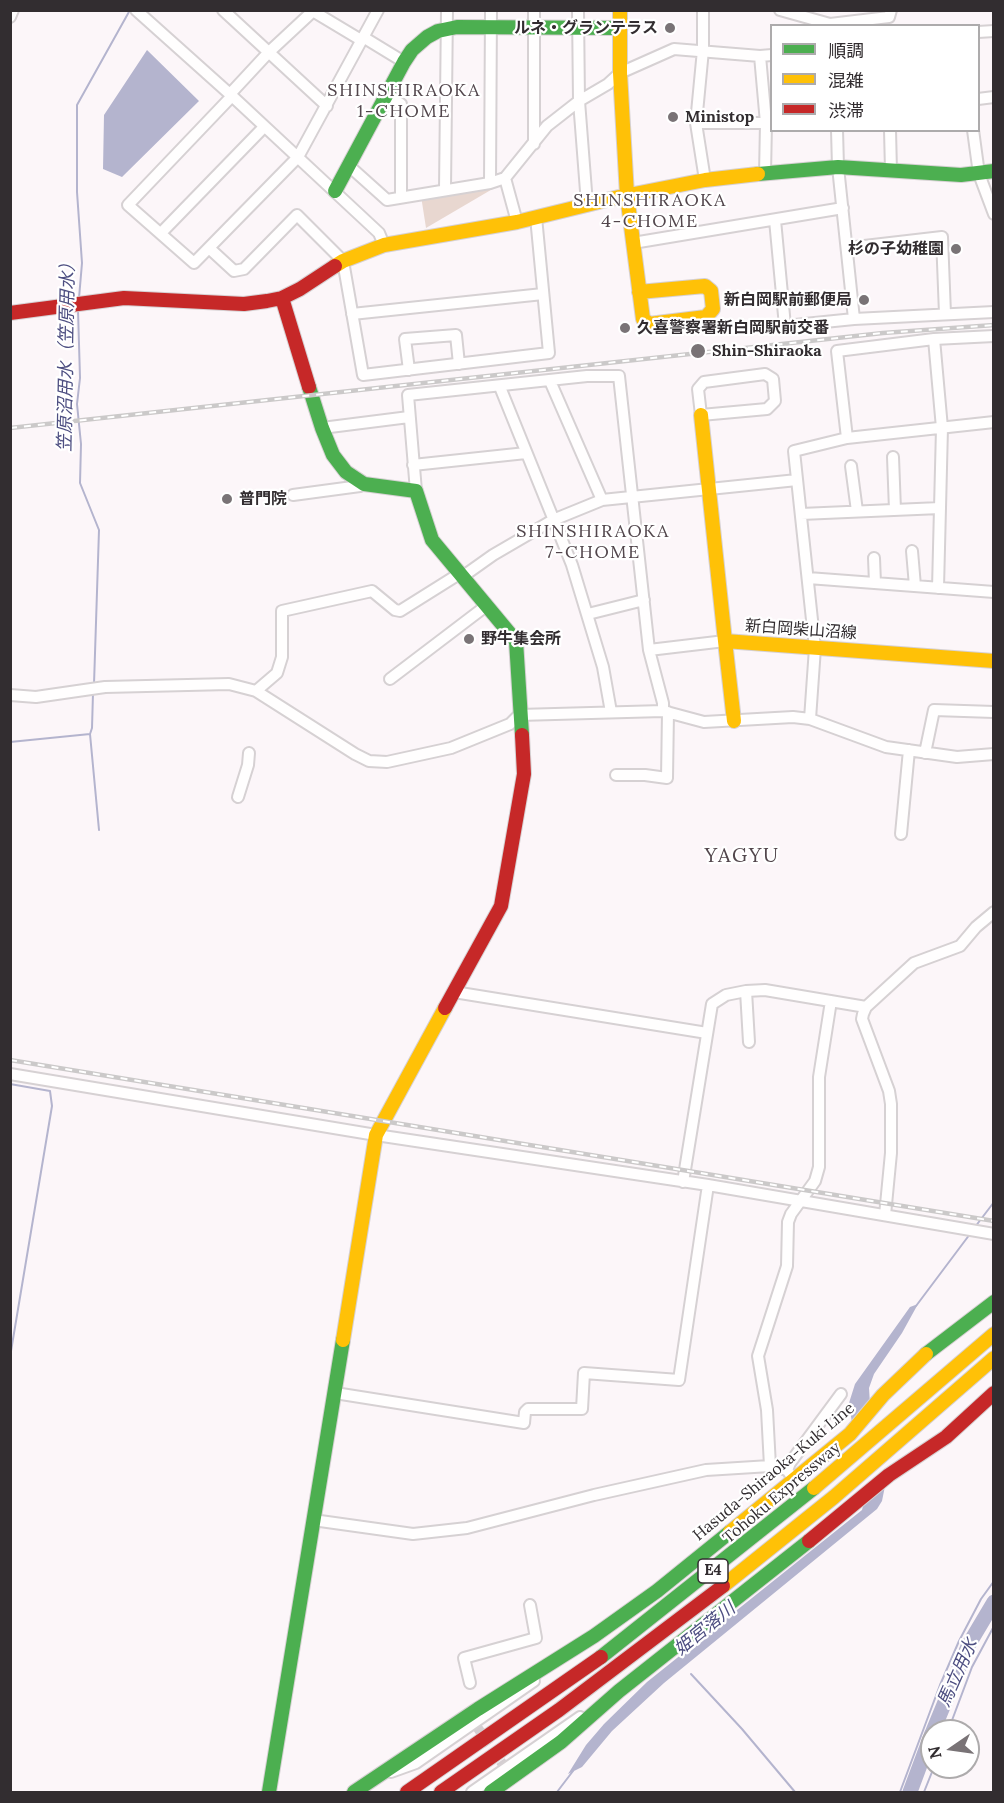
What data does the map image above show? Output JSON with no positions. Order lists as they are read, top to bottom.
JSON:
{
  "streets": {
    "main road": [
      "新白岡柴山沼線",
      "Hasuda-Shiraoka-Kuki Line",
      "Tohoku Expressway",
      "E4"
    ]
  },
  "districts": [
    "SHINSHIRAOKA 1-CHOME",
    "SHINSHIRAOKA 4-CHOME",
    "SHINSHIRAOKA 7-CHOME",
    "YAGYU"
  ],
  "water": ["笠原沼用水（笠原用水）", "姫宮落川", "馬立用水"],
  "places": [
    "ルネ・グランテラス",
    "Ministop",
    "杉の子幼稚園",
    "新白岡駅前郵便局",
    "久喜警察署新白岡駅前交番",
    "Shin-Shiraoka",
    "普門院",
    "野牛集会所"
  ],
  "legend": ["順調", "混雑", "渋滞"],
  "north": "left"
}
